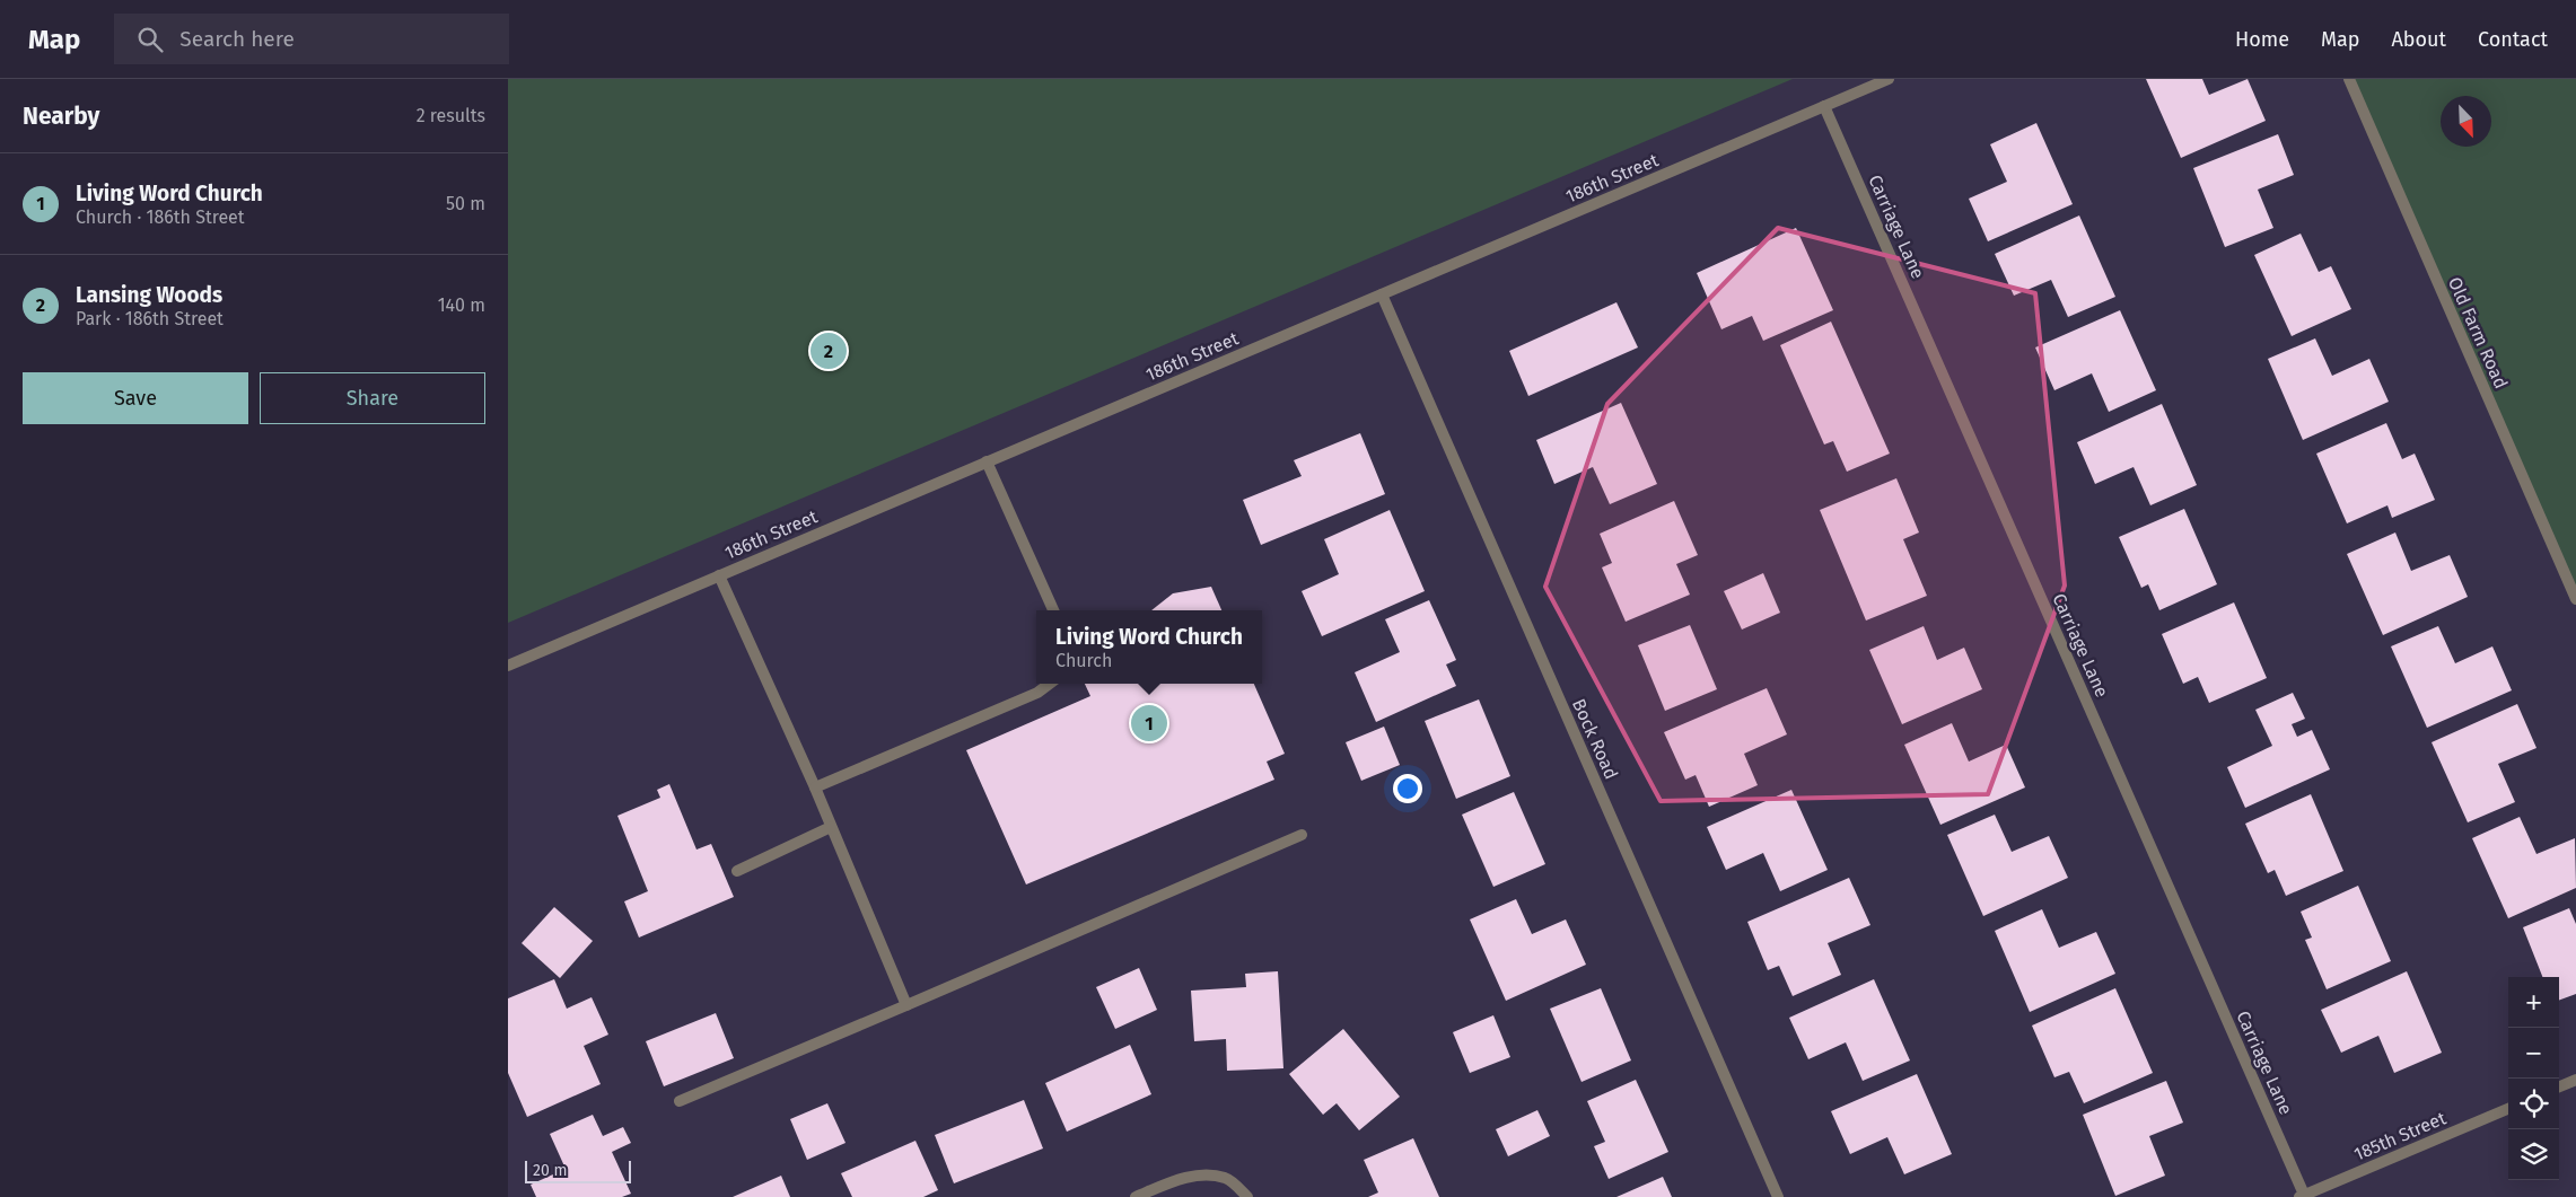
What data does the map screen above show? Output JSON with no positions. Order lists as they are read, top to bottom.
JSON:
{
  "streets": {
    "street": [
      "186th Street",
      "Carriage Lane",
      "Old Farm Road",
      "Bock Road",
      "185th Street"
    ]
  },
  "crossings": [
    ["186th Street", "Carriage Lane"],
    ["186th Street", "Bock Road"],
    ["Carriage Lane", "185th Street"]
  ],
  "scale_bar": "20 m",
  "north": "bottom right",
  "page": {
    "header": "Map",
    "search": "Search here",
    "nav": [
      "Home",
      "Map",
      "About",
      "Contact"
    ],
    "heading": ["Nearby", "2 results"],
    "list": [
      {
        "mark": "1",
        "name": "Living Word Church",
        "note": "Church · 186th Street",
        "value": "50 m"
      },
      {
        "mark": "2",
        "name": "Lansing Woods",
        "note": "Park · 186th Street",
        "value": "140 m"
      }
    ],
    "pins": ["2", "1"],
    "buttons": ["Save", "Share"],
    "popup": ["Living Word Church", "Church"],
    "map_buttons": ["+", "−"],
    "scale": "20 m"
  }
}
